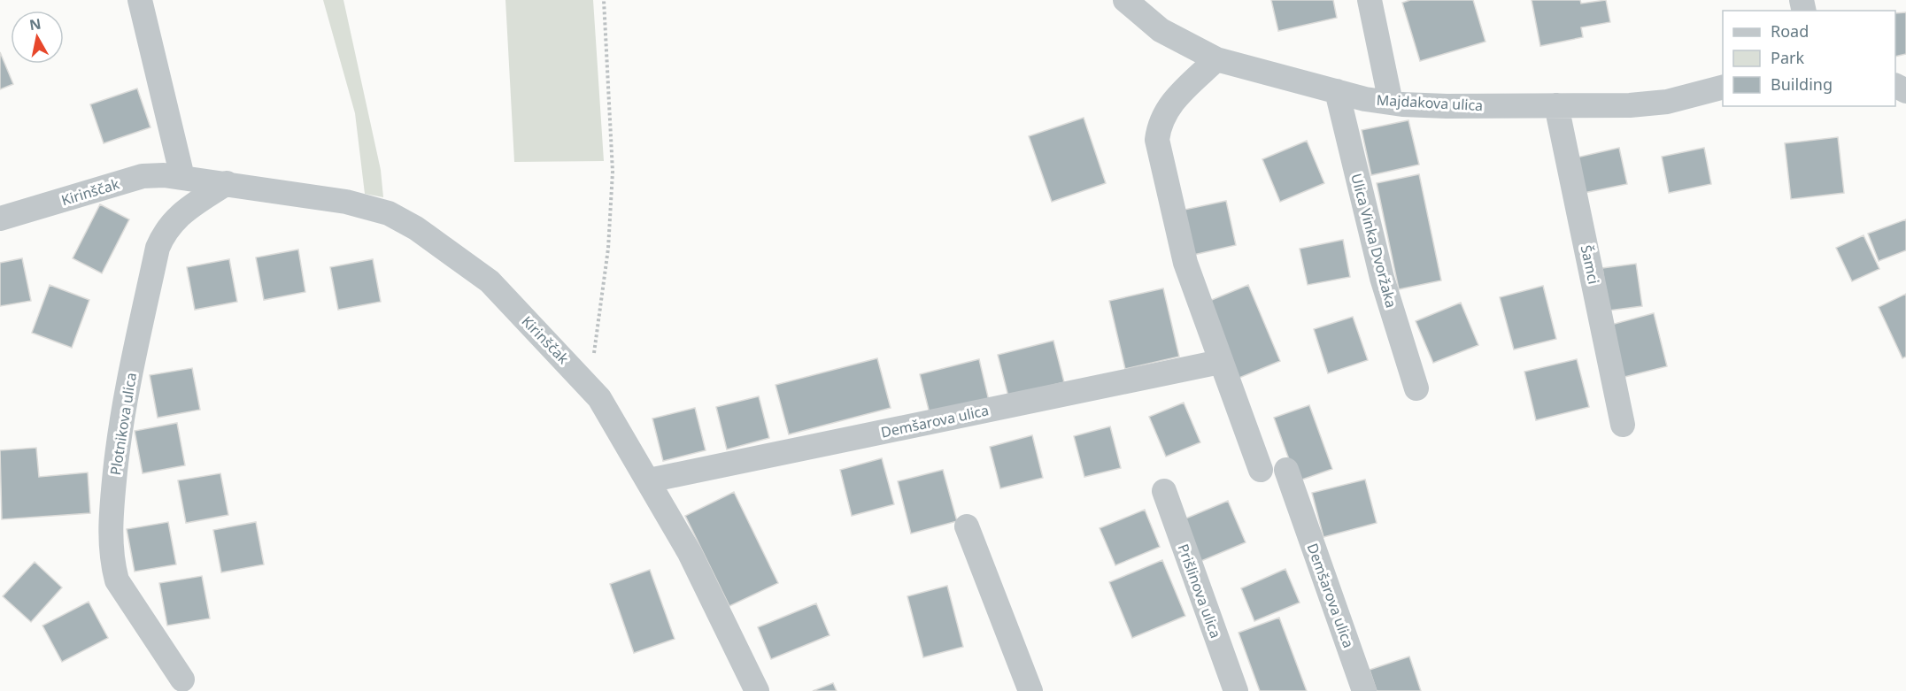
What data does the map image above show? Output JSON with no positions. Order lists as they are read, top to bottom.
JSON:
{
  "streets": {
    "street": [
      "Majdakova ulica",
      "Kirinščak",
      "Ulica Vinka Dvoržaka",
      "Šamci",
      "Demšarova ulica",
      "Plotnikova ulica",
      "Prišlinova ulica"
    ]
  },
  "crossings": [
    ["Majdakova ulica", "Ulica Vinka Dvoržaka"],
    ["Majdakova ulica", "Šamci"],
    ["Kirinščak", "Demšarova ulica"],
    ["Kirinščak", "Plotnikova ulica"]
  ],
  "legend": ["Road", "Park", "Building"],
  "north": "top"
}
